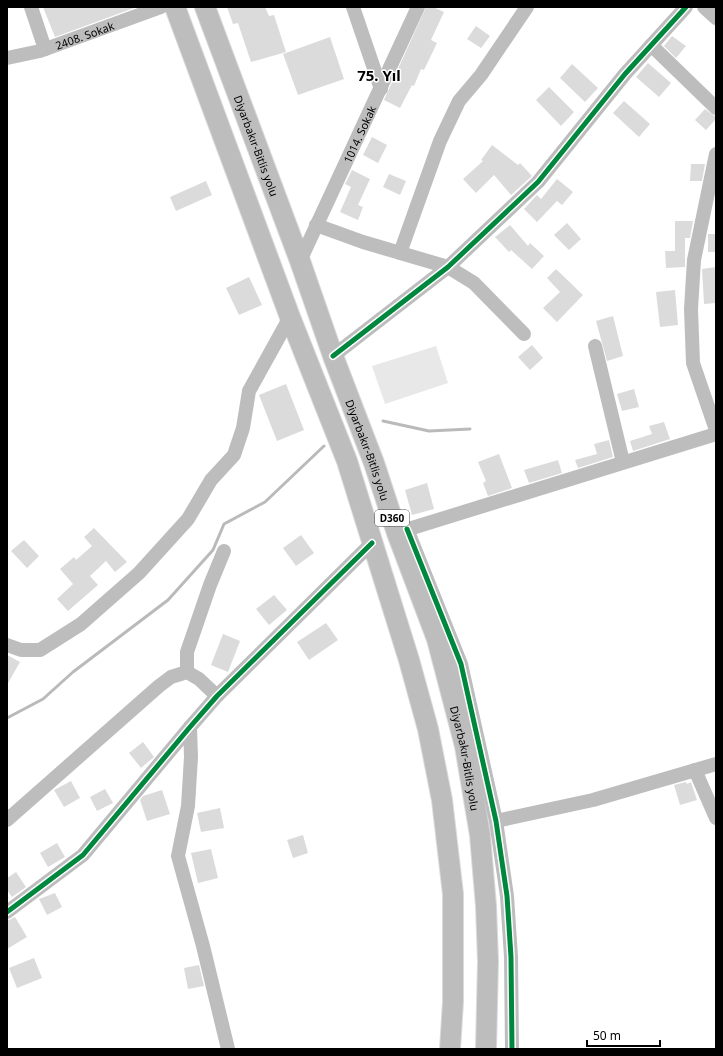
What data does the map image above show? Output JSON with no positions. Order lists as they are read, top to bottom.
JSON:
{
  "streets": {
    "highway": ["Diyarbakır-Bitlis yolu", "D360"],
    "street": ["2408. Sokak", "1014. Sokak"]
  },
  "crossings": [
    ["1014. Sokak", "Diyarbakır-Bitlis yolu"]
  ],
  "districts": ["75. Yıl"],
  "scale_bar": "50 m"
}
